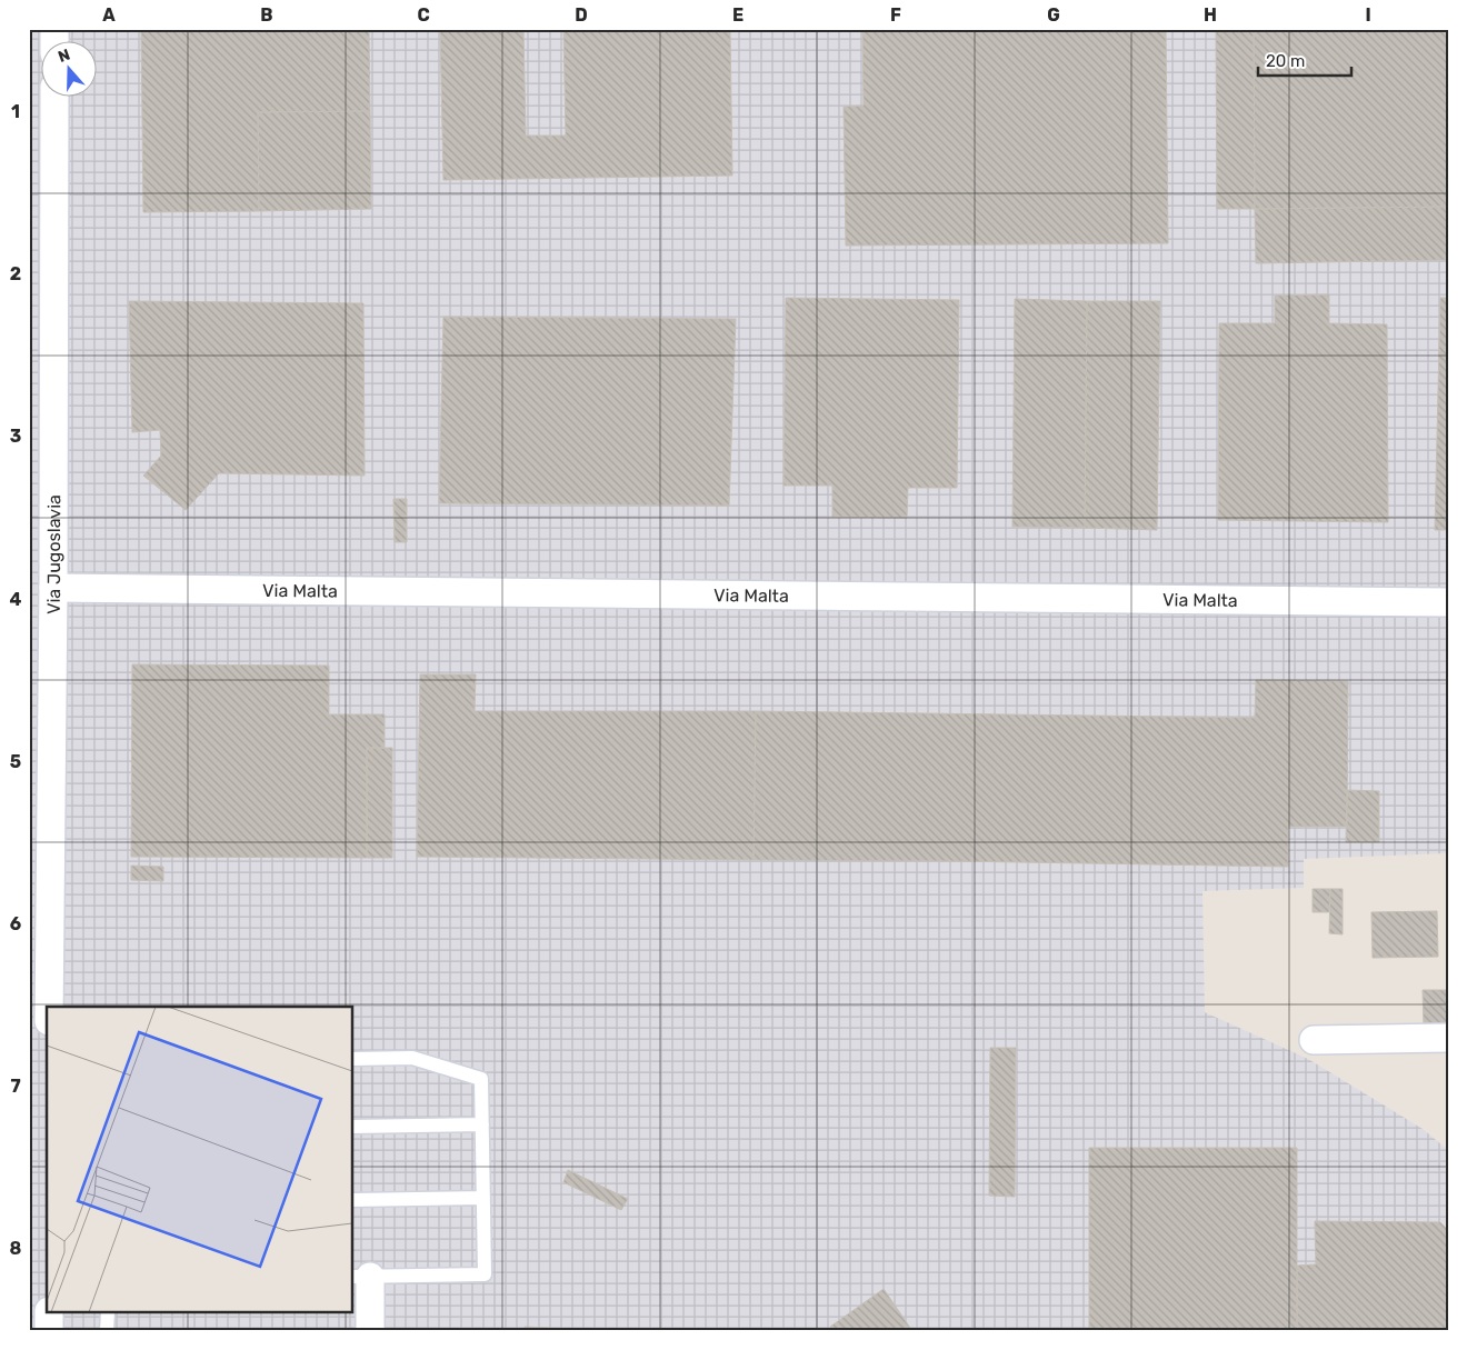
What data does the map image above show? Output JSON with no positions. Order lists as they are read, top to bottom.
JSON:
{
  "streets": {
    "street": ["Via Jugoslavia", "Via Malta"]
  },
  "crossings": [
    ["Via Jugoslavia", "Via Malta"]
  ],
  "scale_bar": "20 m",
  "north": "top",
  "grid": {
    "columns": [
      "A",
      "B",
      "C",
      "D",
      "E",
      "F",
      "G",
      "H",
      "I"
    ],
    "rows": [
      "1",
      "2",
      "3",
      "4",
      "5",
      "6",
      "7",
      "8"
    ]
  }
}
